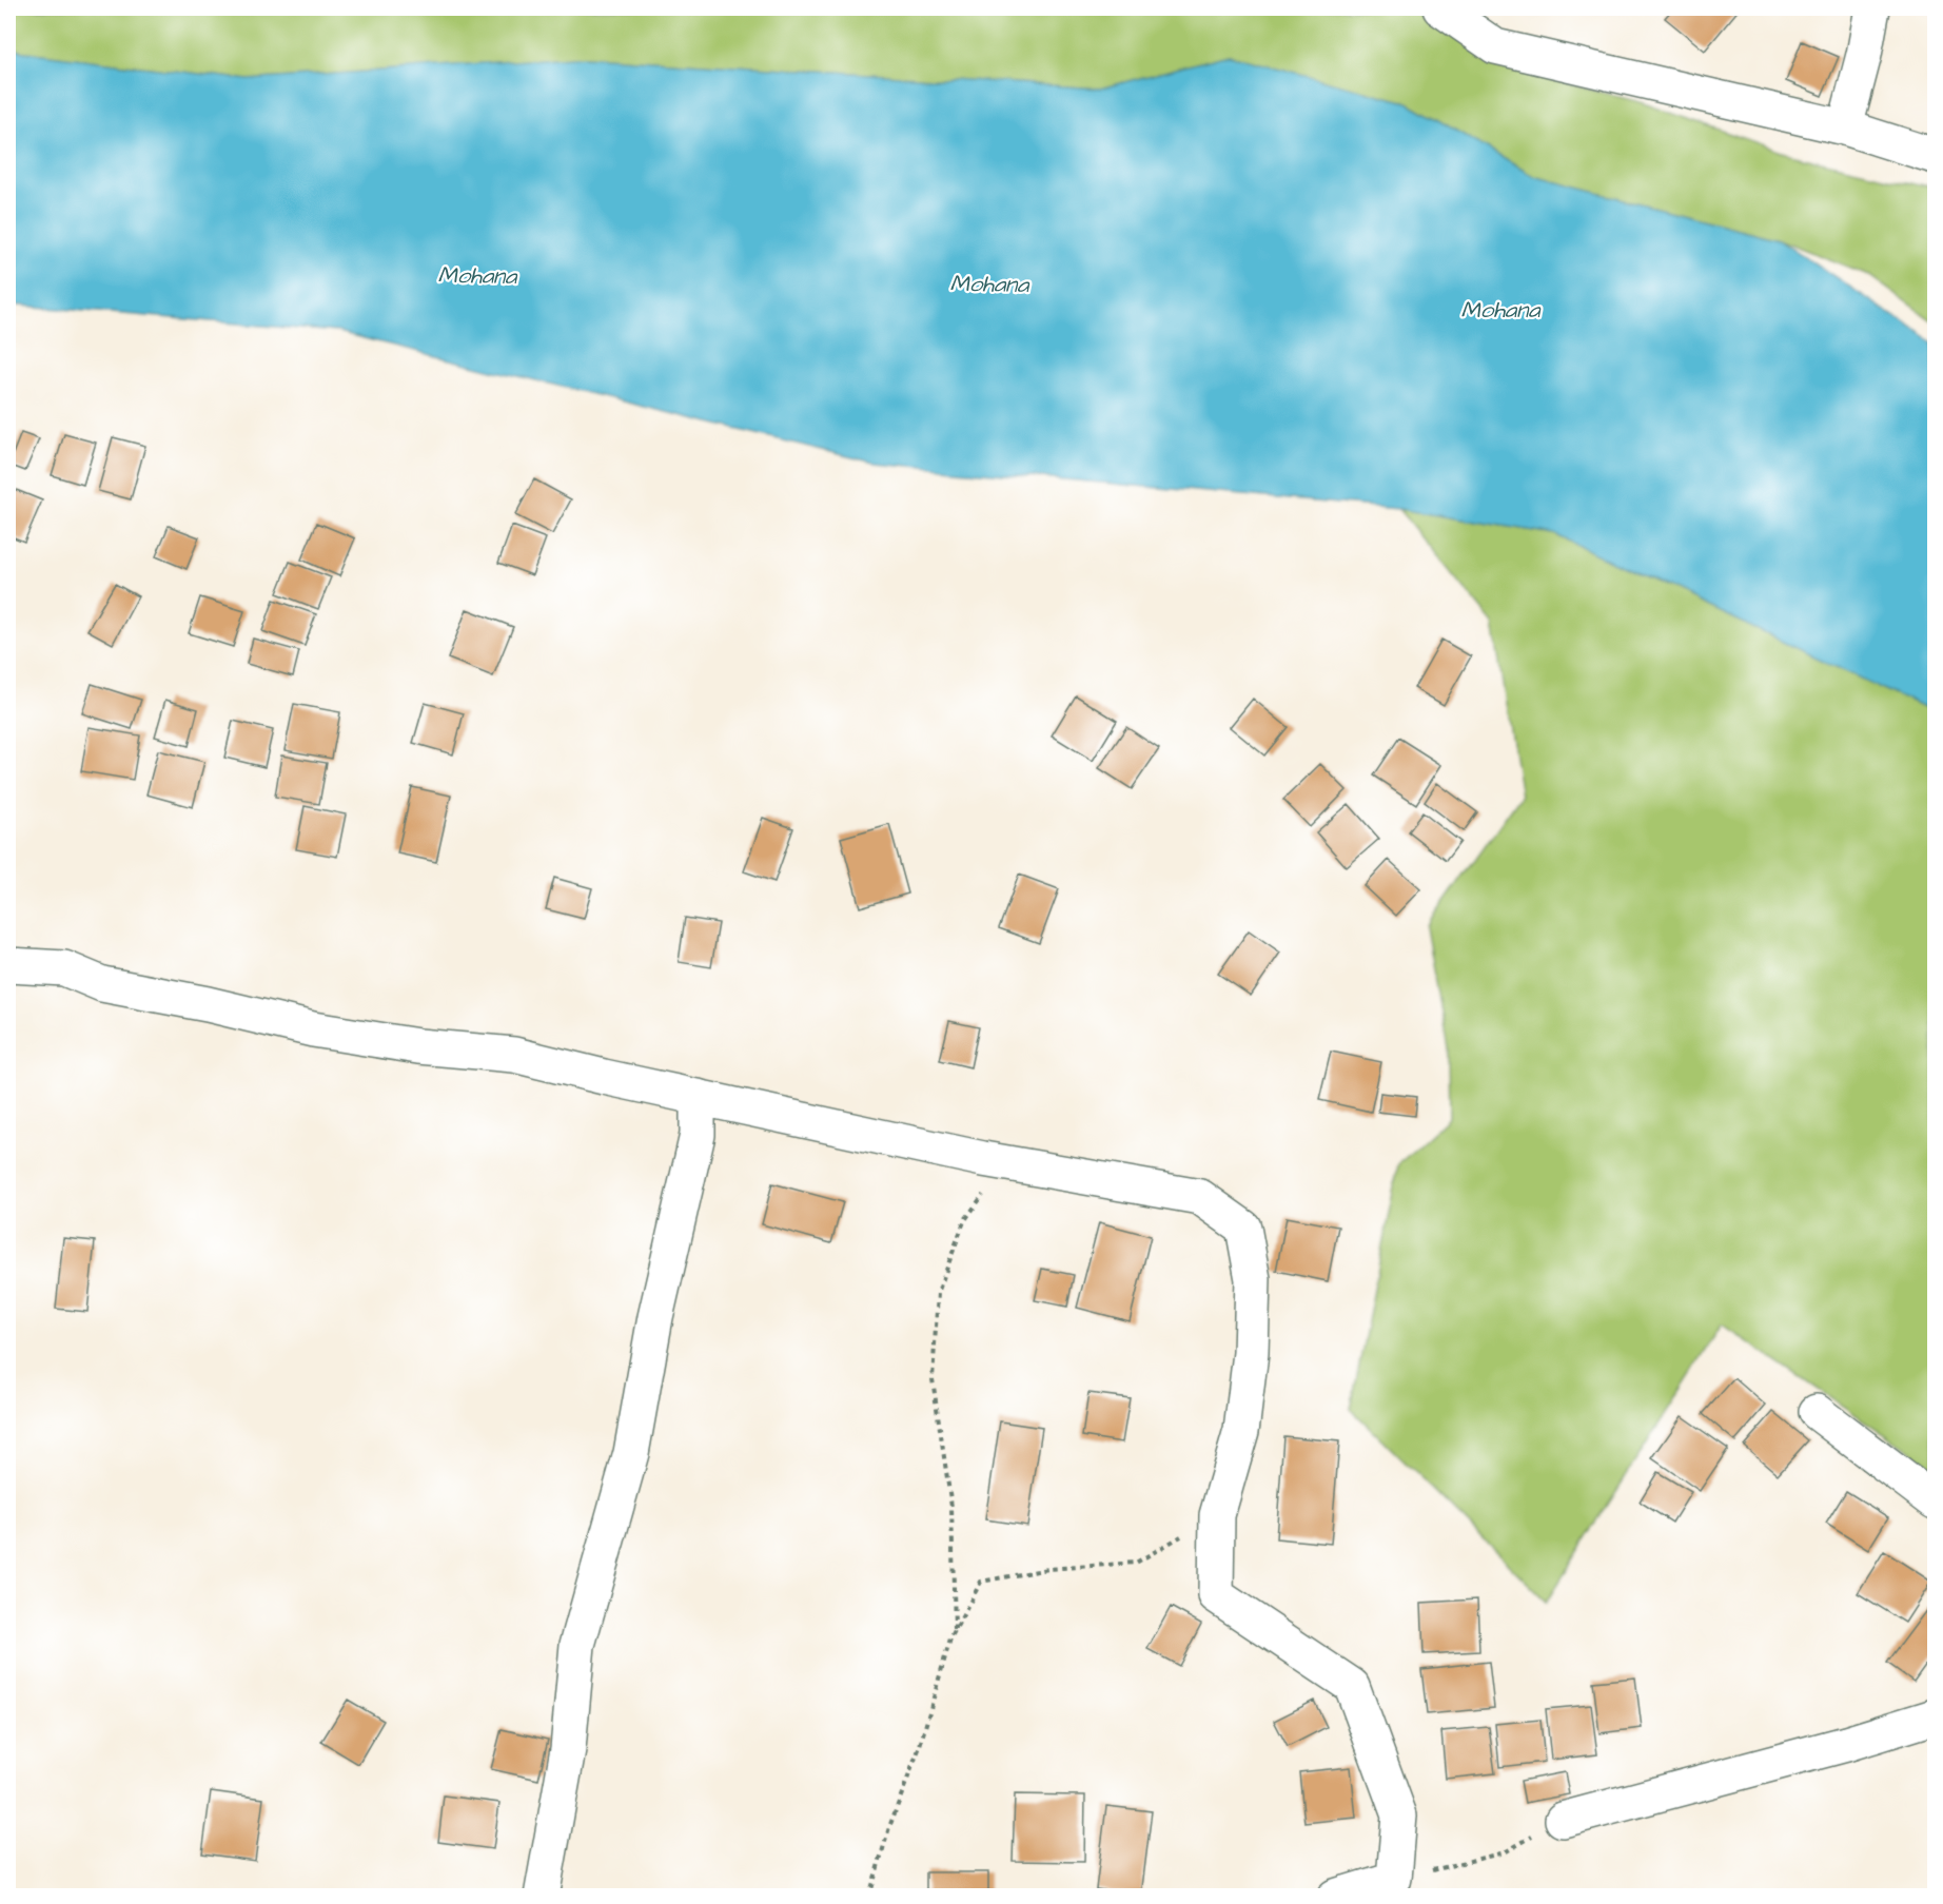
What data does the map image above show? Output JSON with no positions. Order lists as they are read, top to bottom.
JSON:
{
  "water": ["Mohana"]
}
